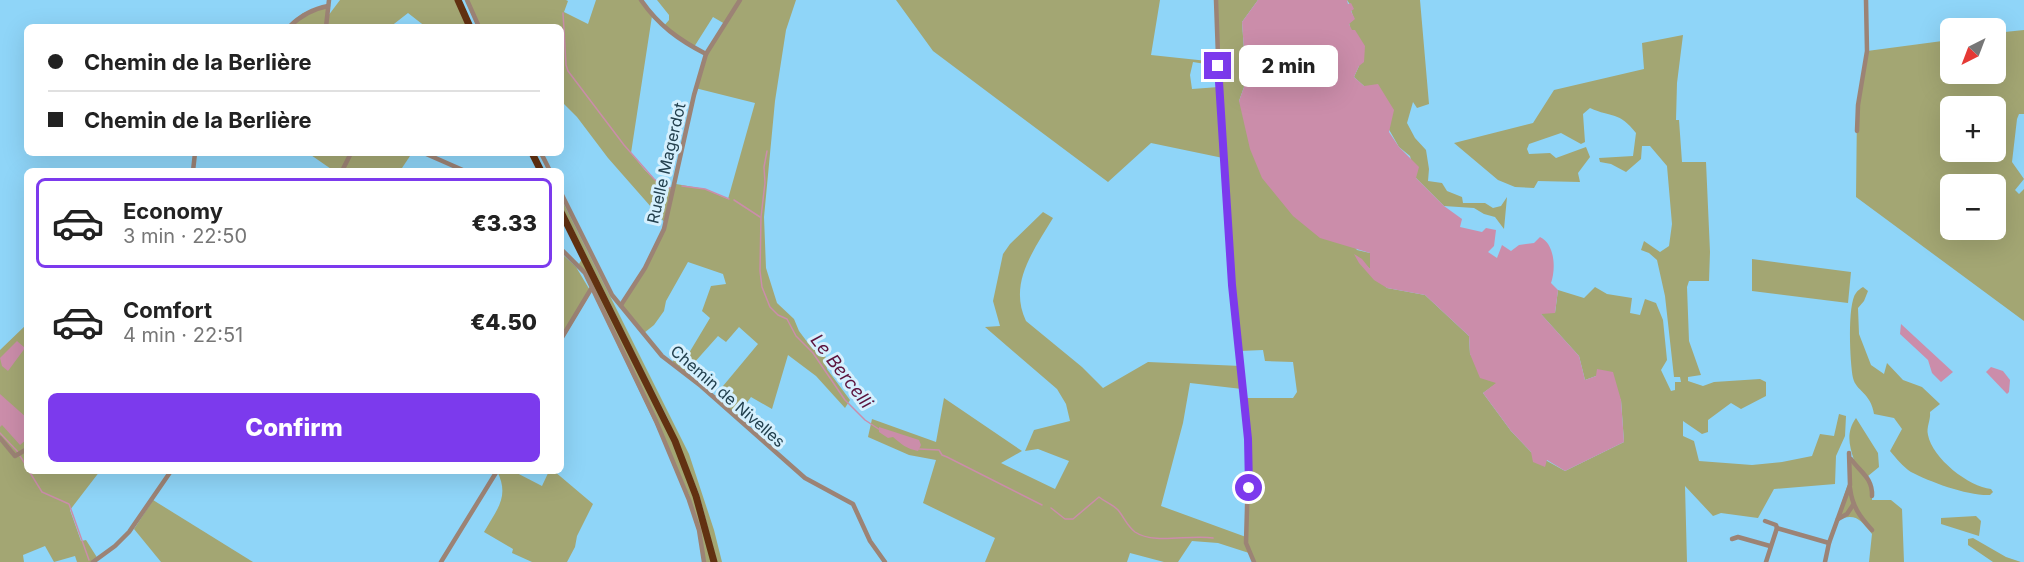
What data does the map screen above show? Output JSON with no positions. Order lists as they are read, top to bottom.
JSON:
{
  "streets": {
    "street": ["Ruelle Magerdot", "Chemin de Nivelles"]
  },
  "crossings": [
    ["Ruelle Magerdot", "Chemin de Nivelles"]
  ],
  "water": ["Le Bercelli"],
  "north": "bottom left",
  "page": {
    "map_buttons": ["+", "−"],
    "banner": ["Chemin de la Berlière", "Chemin de la Berlière"],
    "bubble": "2 min",
    "list": [
      {
        "name": "Economy",
        "note": "3 min · 22:50",
        "value": "€3.33"
      },
      {
        "name": "Comfort",
        "note": "4 min · 22:51",
        "value": "€4.50"
      }
    ],
    "buttons": "Confirm"
  }
}
